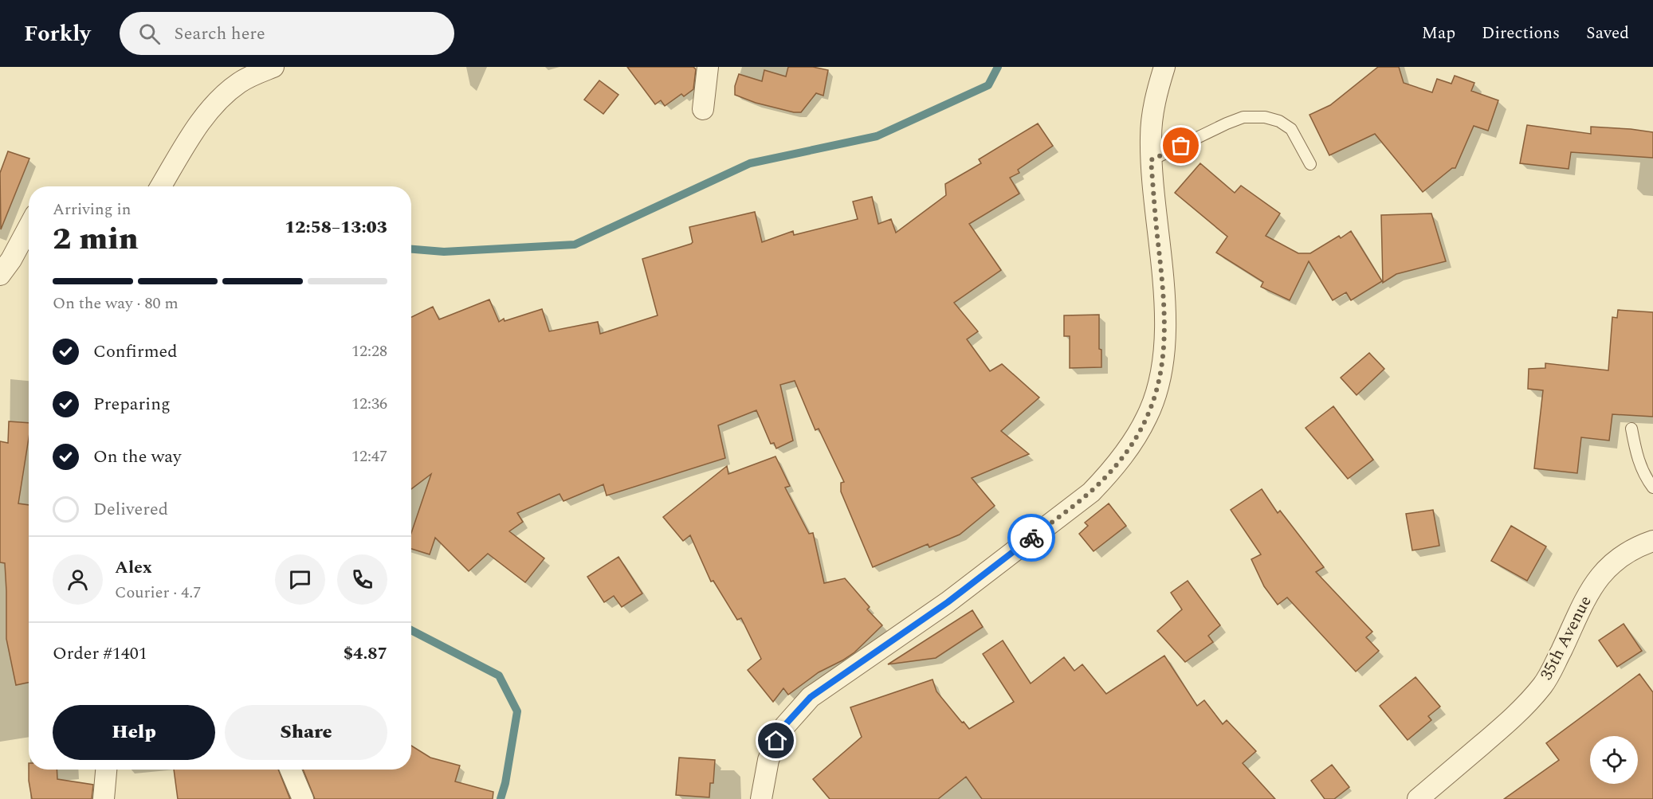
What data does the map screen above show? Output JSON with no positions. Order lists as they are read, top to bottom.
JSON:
{
  "streets": {
    "street": ["35th Avenue"]
  },
  "page": {
    "header": "Forkly",
    "search": "Search here",
    "nav": ["Map", "Directions", "Saved"],
    "heading": ["2 min", "Arriving in", "12:58–13:03"],
    "panel": [
      "Alex",
      "Courier · 4.7",
      "Order #1401",
      "$4.87"
    ],
    "bar": "On the way · 80 m",
    "list": [
      ["Confirmed", "12:28"],
      ["Preparing", "12:36"],
      ["On the way", "12:47"],
      "Delivered"
    ],
    "buttons": ["Help", "Share"]
  }
}
